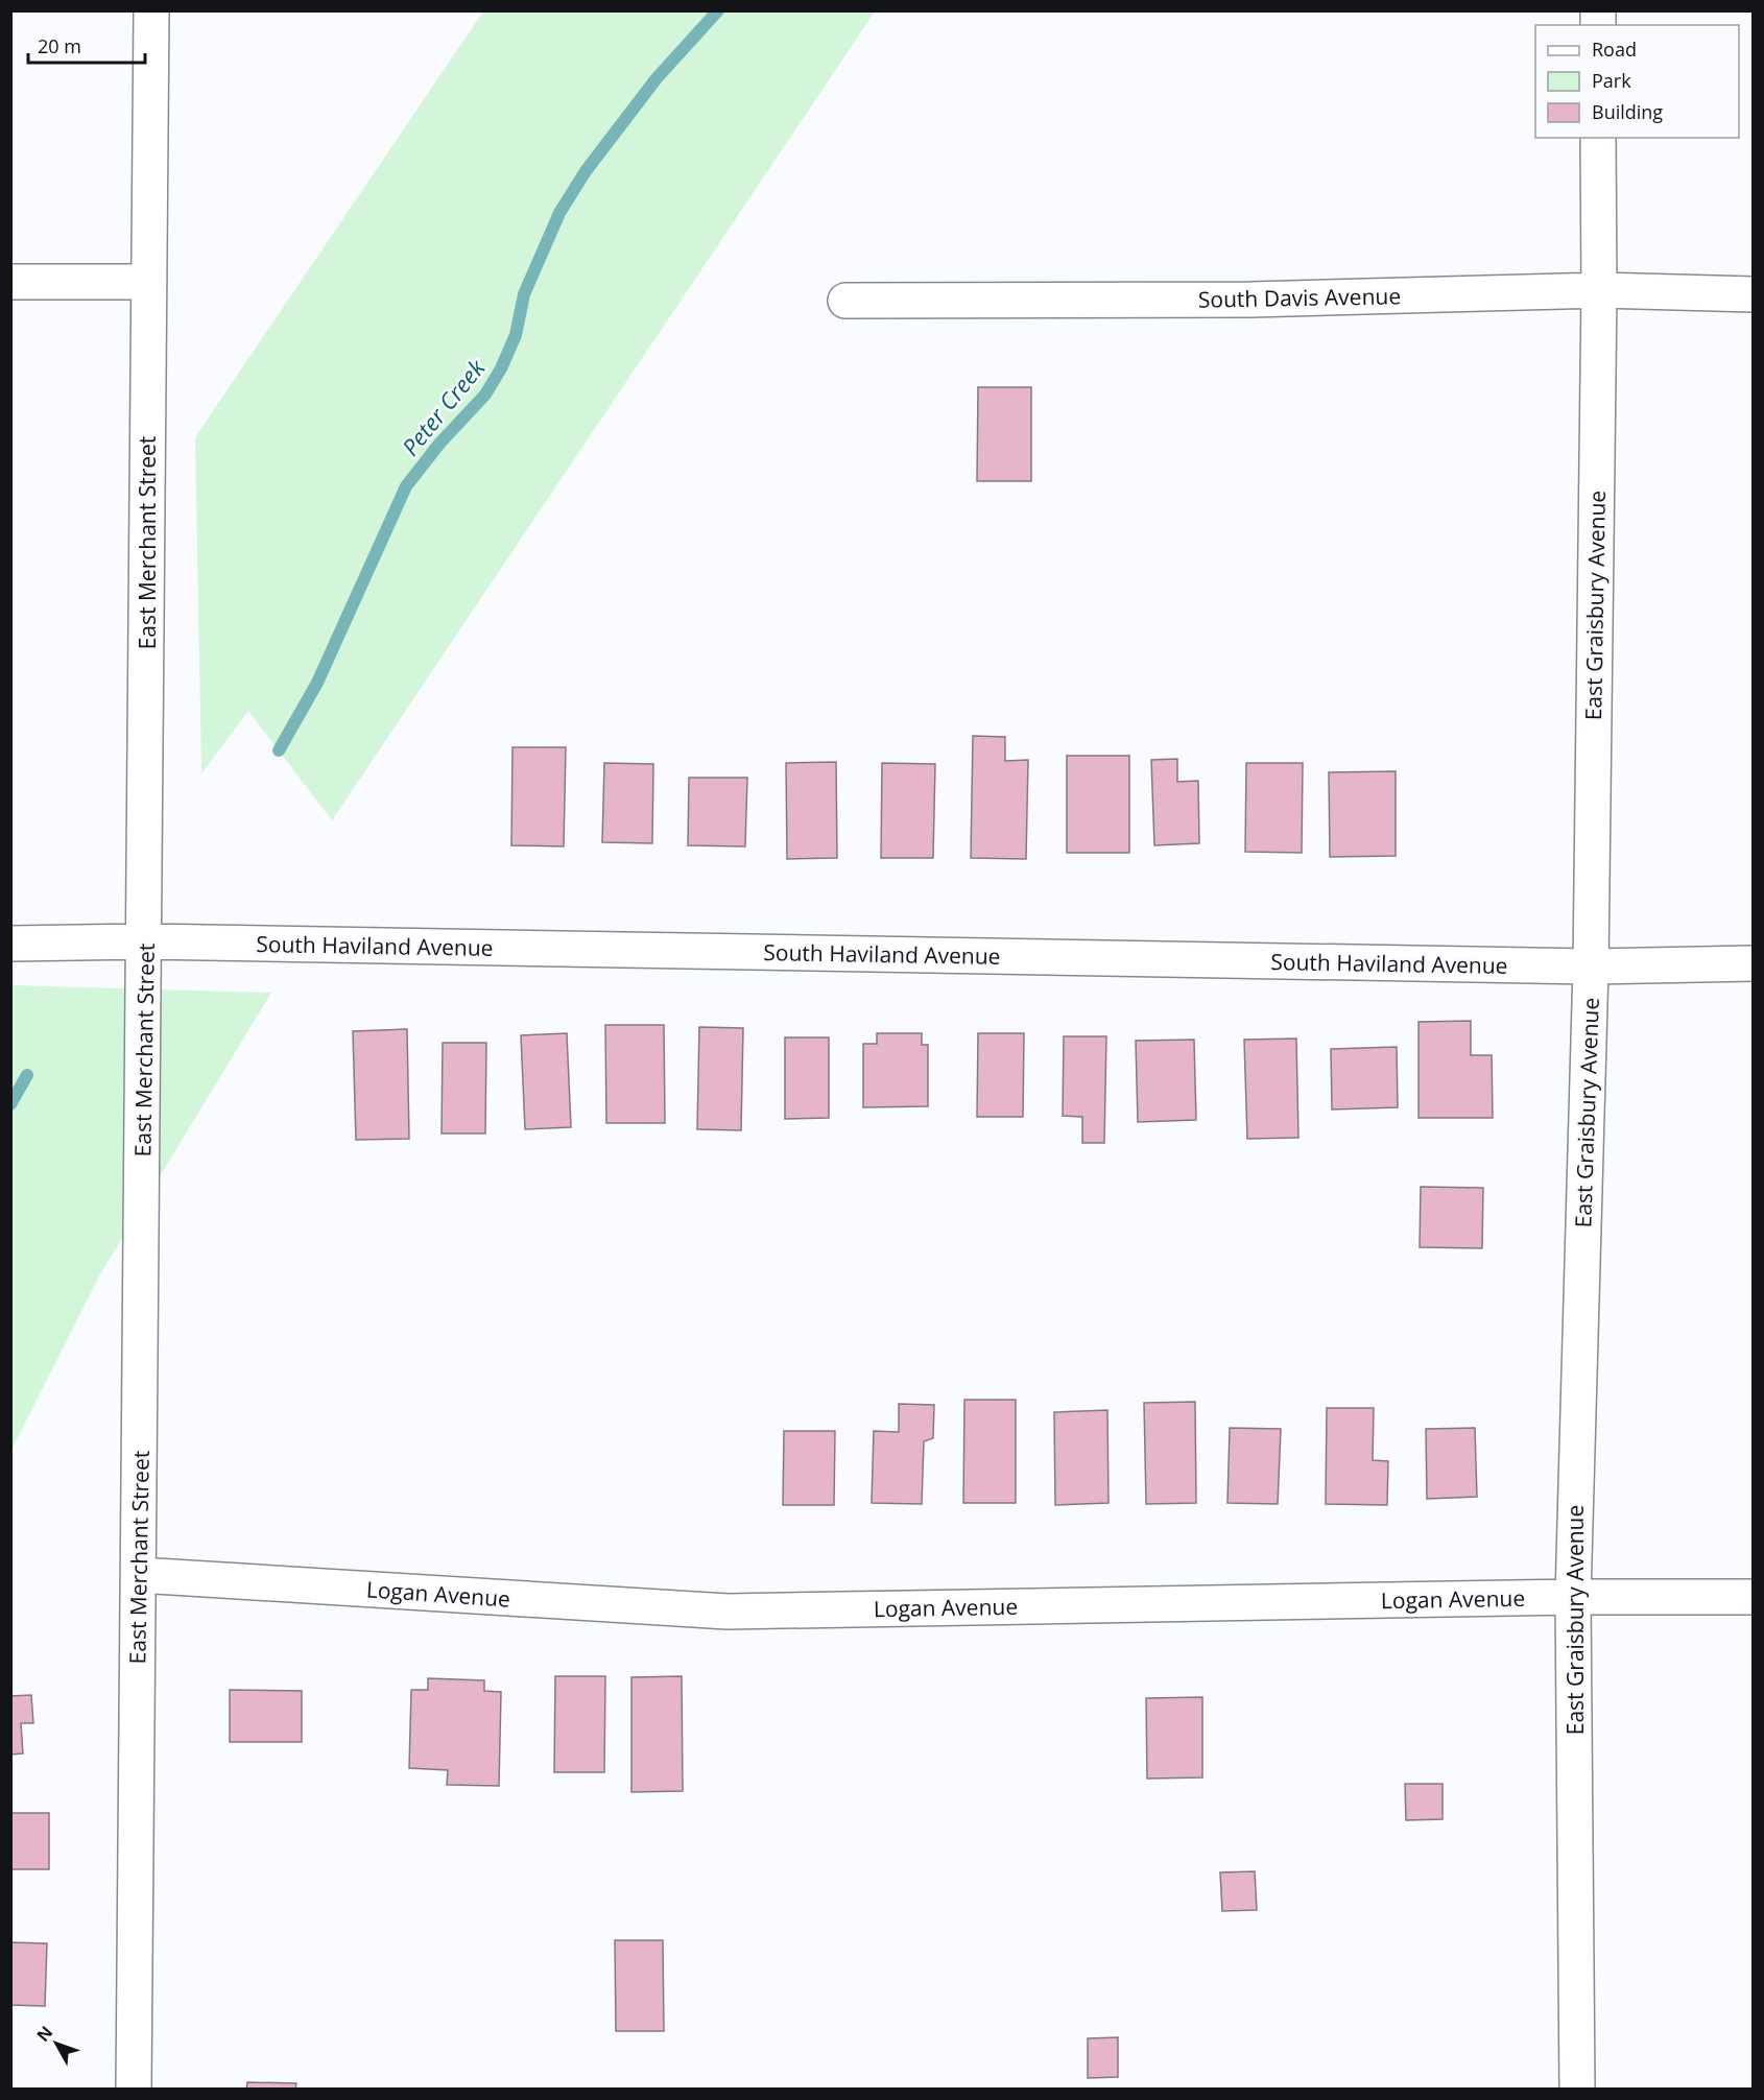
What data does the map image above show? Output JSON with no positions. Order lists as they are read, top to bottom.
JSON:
{
  "streets": {
    "street": [
      "South Davis Avenue",
      "East Merchant Street",
      "East Graisbury Avenue",
      "South Haviland Avenue",
      "Logan Avenue"
    ]
  },
  "crossings": [
    ["South Davis Avenue", "East Graisbury Avenue"],
    ["East Merchant Street", "South Haviland Avenue"],
    ["East Merchant Street", "Logan Avenue"],
    ["East Graisbury Avenue", "South Haviland Avenue"],
    ["East Graisbury Avenue", "Logan Avenue"]
  ],
  "water": ["Peter Creek"],
  "legend": ["Road", "Park", "Building"],
  "scale_bar": "20 m",
  "north": "top left"
}
